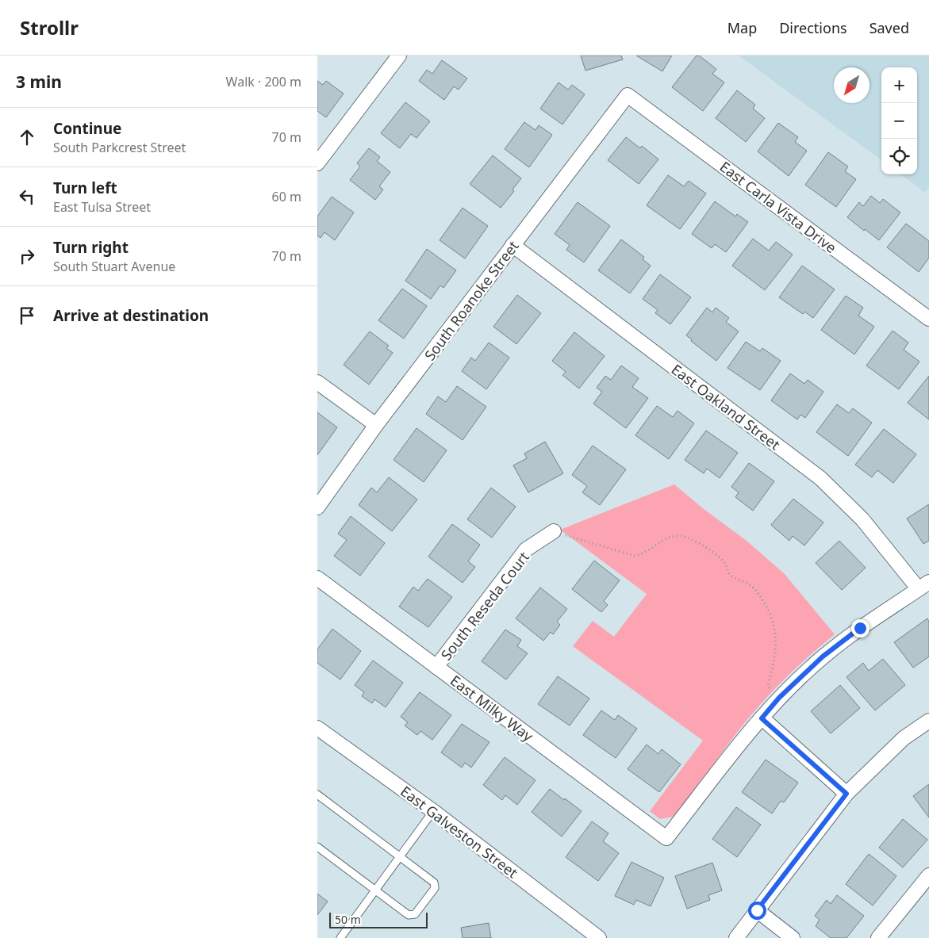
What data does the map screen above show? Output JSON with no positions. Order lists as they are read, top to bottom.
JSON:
{
  "streets": {
    "street": [
      "East Carla Vista Drive",
      "South Roanoke Street",
      "East Oakland Street",
      "South Reseda Court",
      "East Milky Way",
      "East Galveston Street"
    ]
  },
  "crossings": [
    ["East Carla Vista Drive", "South Roanoke Street"],
    ["South Roanoke Street", "East Oakland Street"],
    ["South Reseda Court", "East Milky Way"]
  ],
  "scale_bar": "50 m",
  "north": "bottom left",
  "page": {
    "header": "Strollr",
    "nav": ["Map", "Directions", "Saved"],
    "heading": ["3 min", "Walk · 200 m"],
    "map_buttons": ["+", "−"],
    "list": [
      ["Continue", "South Parkcrest Street", "70 m"],
      ["Turn left", "East Tulsa Street", "60 m"],
      ["Turn right", "South Stuart Avenue", "70 m"],
      "Arrive at destination"
    ],
    "scale": "50 m"
  }
}
